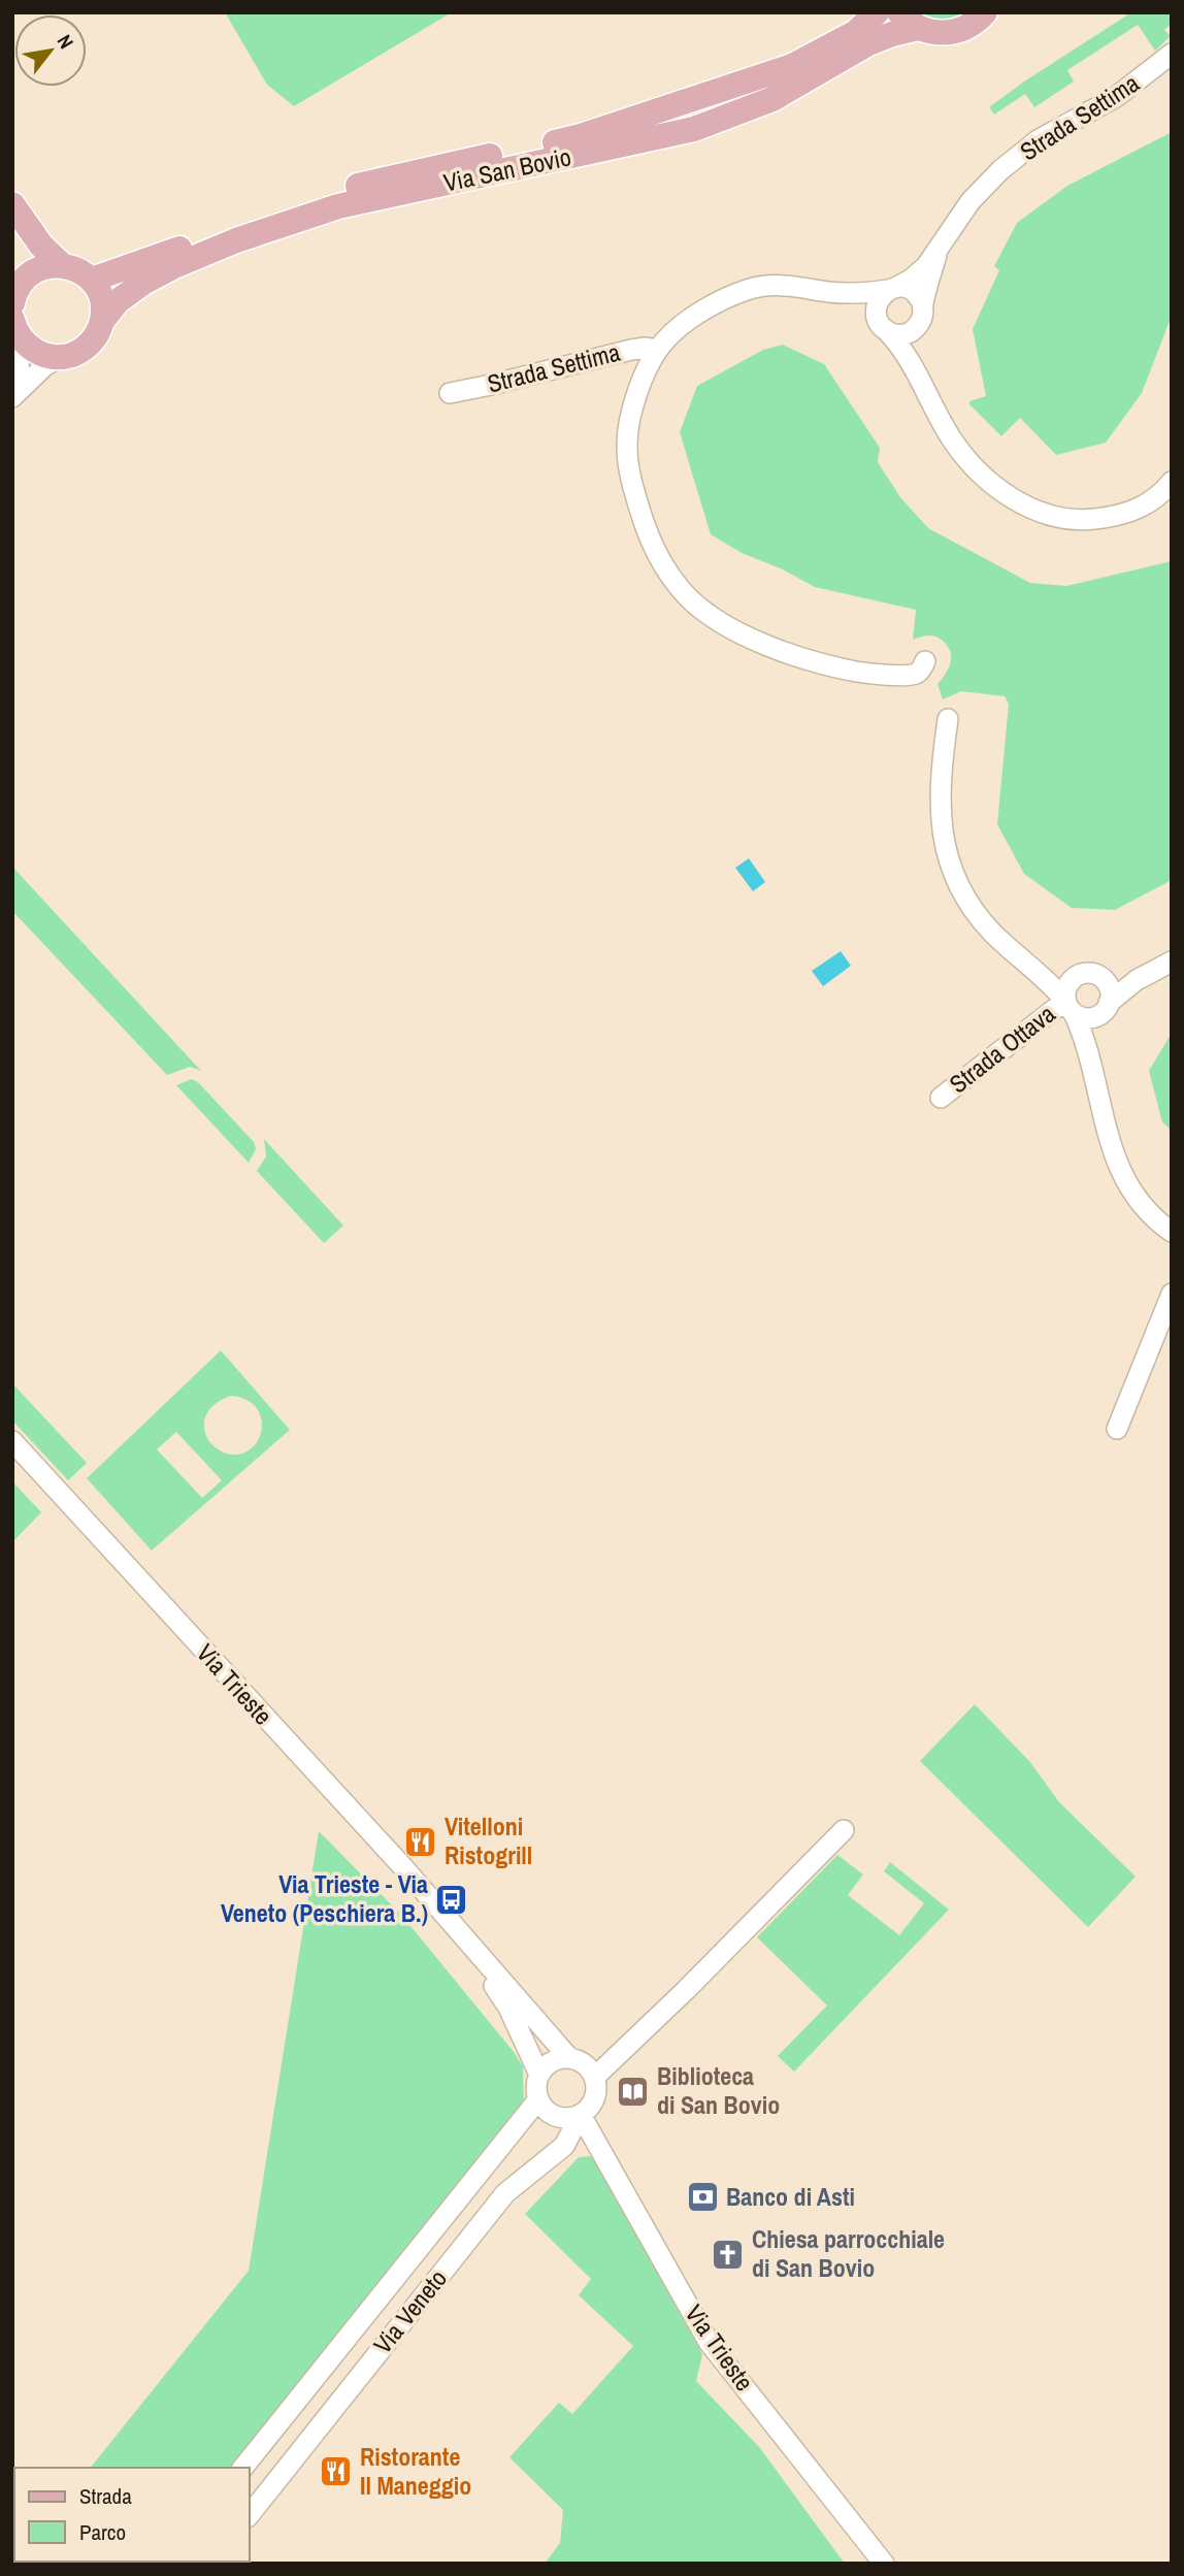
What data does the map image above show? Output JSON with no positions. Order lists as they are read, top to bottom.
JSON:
{
  "streets": {
    "main road": ["Via San Bovio"],
    "street": [
      "Strada Settima",
      "Strada Ottava",
      "Via Trieste",
      "Via Veneto"
    ]
  },
  "crossings": [
    ["Via Trieste", "Via Veneto"]
  ],
  "places": {
    "restaurant": ["Vitelloni Ristogrill", "Ristorante Il Maneggio"],
    "bus stop": ["Via Trieste - Via Veneto (Peschiera B.)"],
    "library": ["Biblioteca di San Bovio"],
    "bank": ["Banco di Asti"],
    "church": ["Chiesa parrocchiale di San Bovio"]
  },
  "legend": ["Strada", "Parco"],
  "north": "top right"
}
